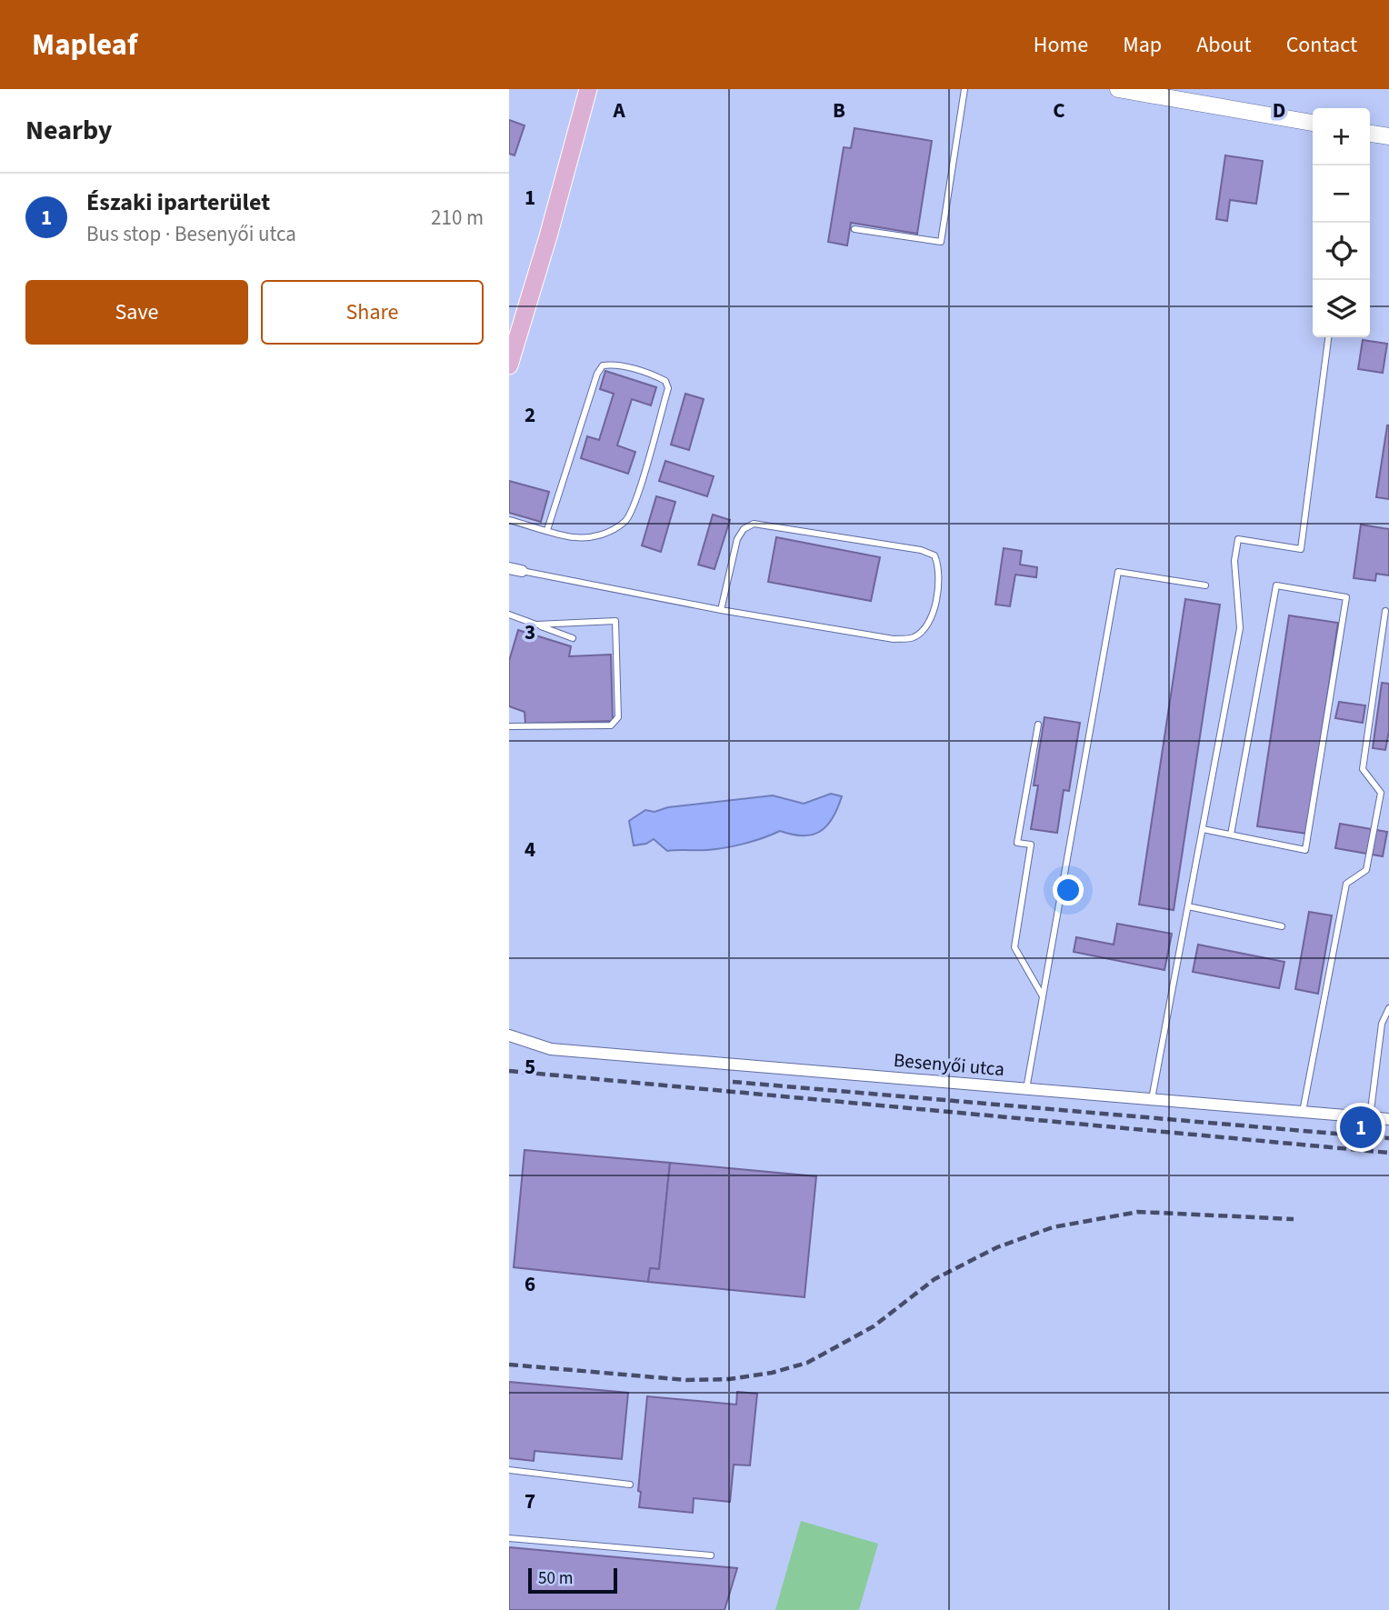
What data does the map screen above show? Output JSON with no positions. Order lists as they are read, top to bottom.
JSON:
{
  "streets": {
    "street": ["Besenyői utca"]
  },
  "scale_bar": "50 m",
  "page": {
    "header": "Mapleaf",
    "nav": [
      "Home",
      "Map",
      "About",
      "Contact"
    ],
    "heading": "Nearby",
    "map_buttons": ["+", "−"],
    "list": [
      {
        "mark": "1",
        "name": "Északi iparterület",
        "note": "Bus stop · Besenyői utca",
        "value": "210 m"
      }
    ],
    "buttons": ["Save", "Share"],
    "pins": "1",
    "scale": "50 m"
  },
  "grid": {
    "columns": [
      "A",
      "B",
      "C",
      "D"
    ],
    "rows": [
      "1",
      "2",
      "3",
      "4",
      "5",
      "6",
      "7"
    ]
  }
}
